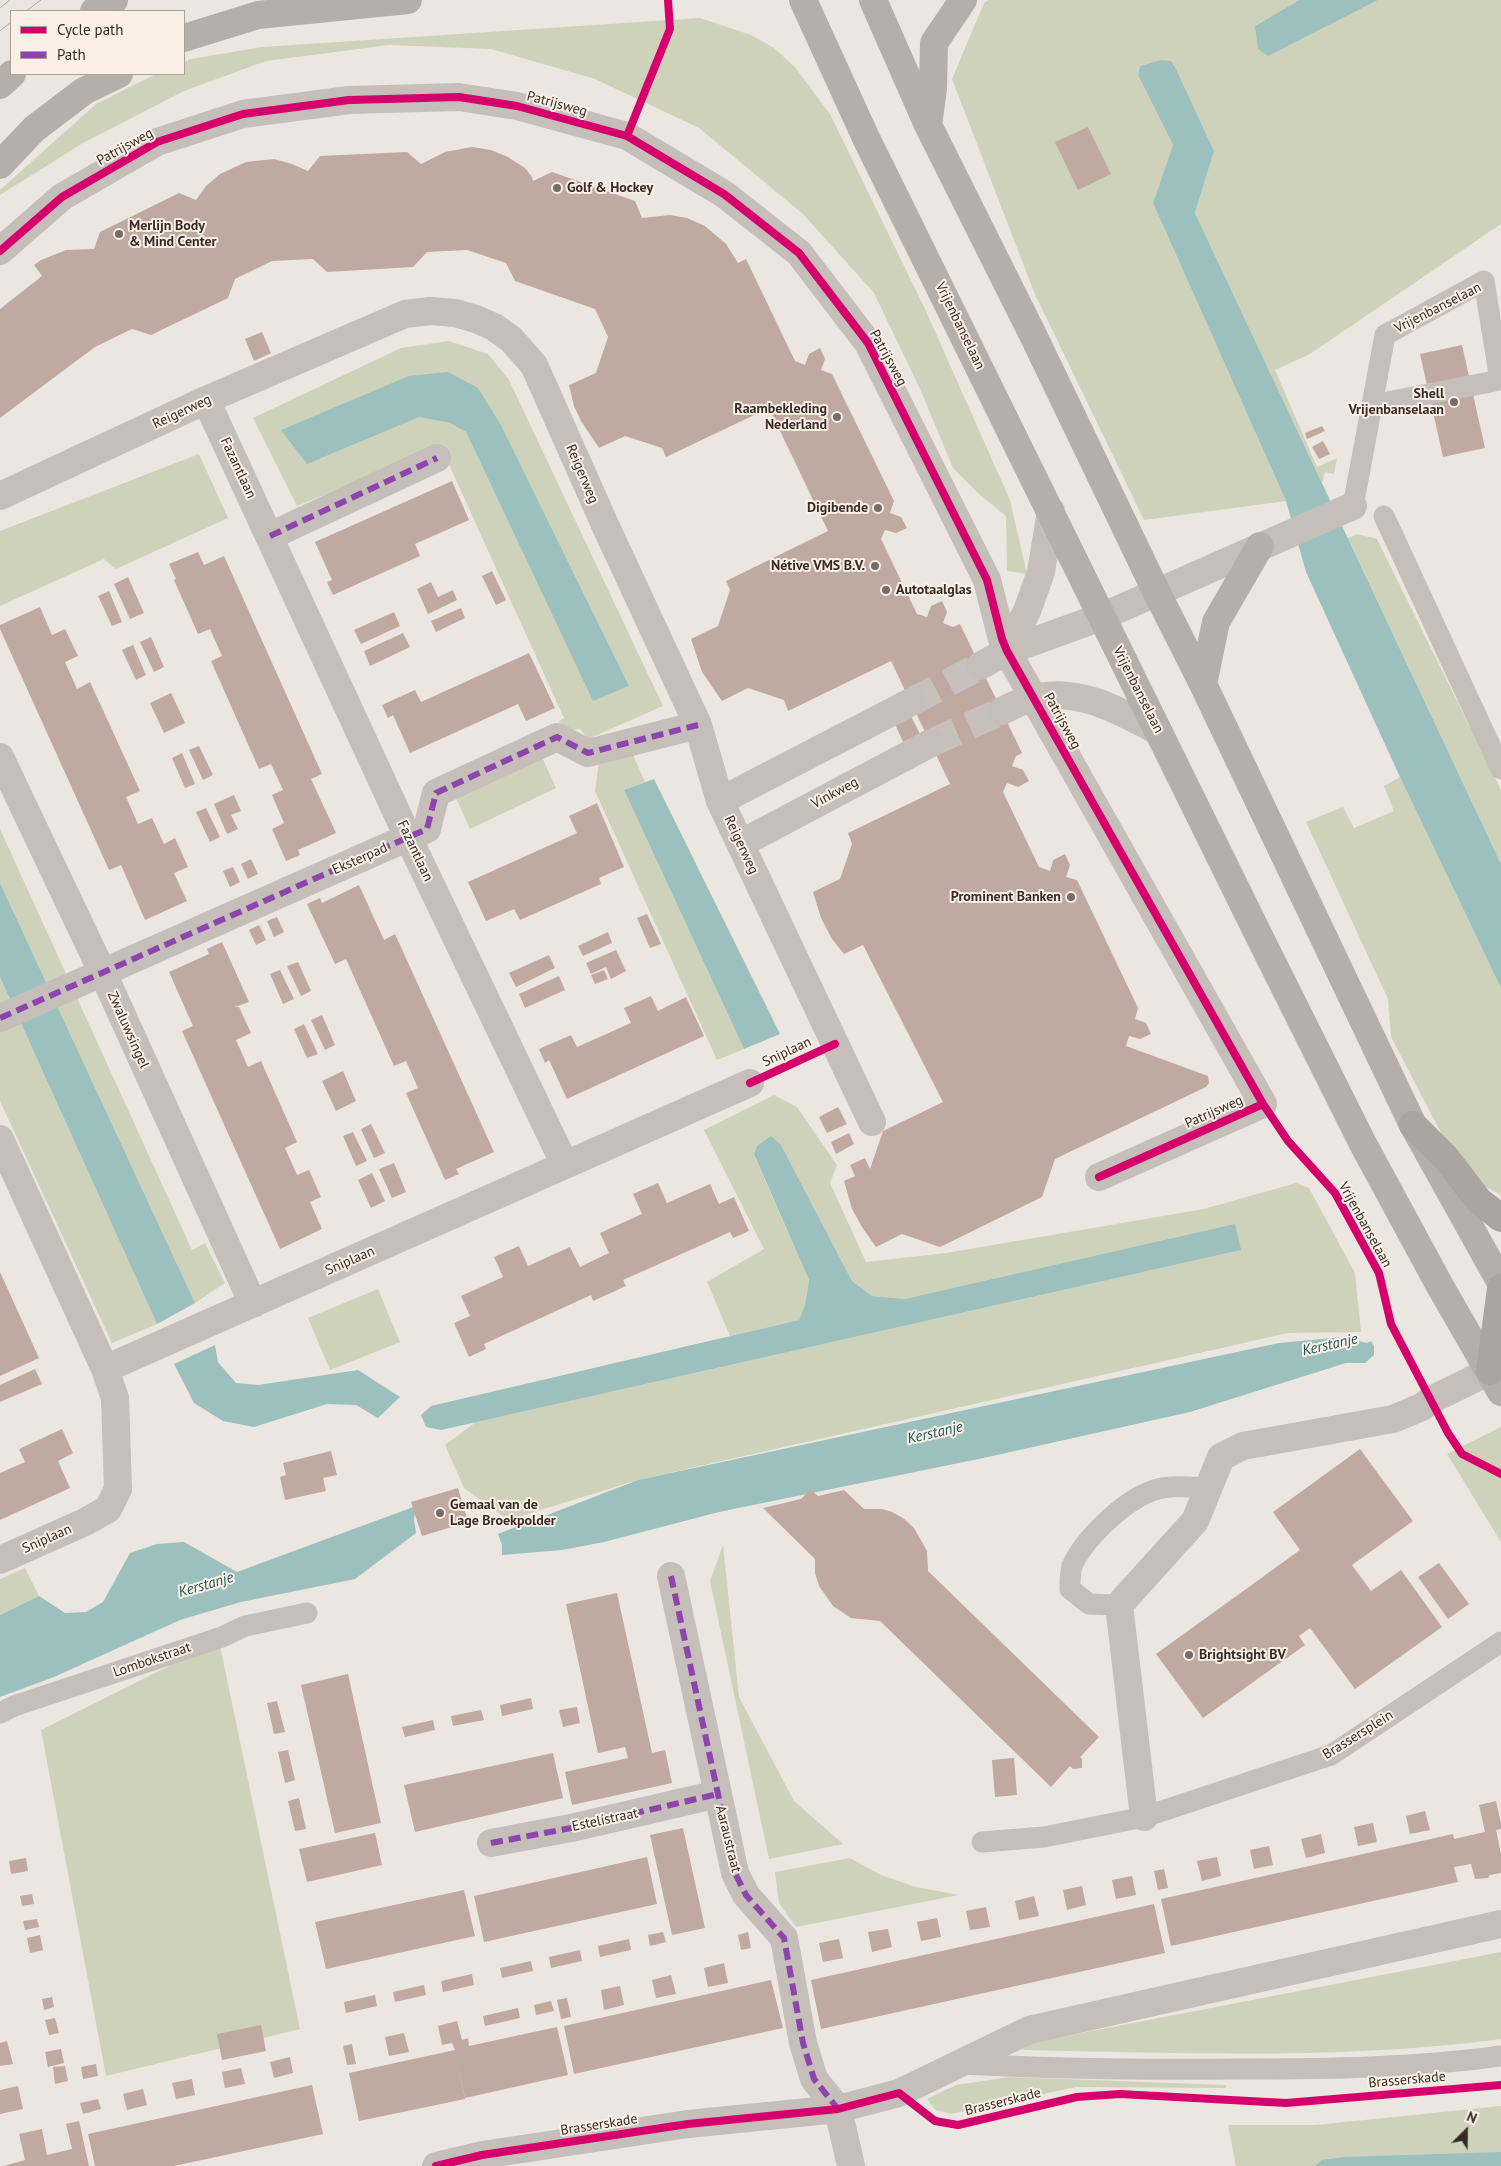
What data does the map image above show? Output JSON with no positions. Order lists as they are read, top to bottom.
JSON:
{
  "streets": {
    "main road": ["Vrijenbanselaan"],
    "street": [
      "Patrijsweg",
      "Reigerweg",
      "Fazantlaan",
      "Vinkweg",
      "Eksterpad",
      "Zwaluwsingel",
      "Sniplaan",
      "Estelístraat",
      "Aaraustraat",
      "Brasserskade"
    ],
    "lane": ["Lombokstraat", "Brassersplein"]
  },
  "crossings": [
    ["Reigerweg", "Fazantlaan"],
    ["Reigerweg", "Vinkweg"],
    ["Reigerweg", "Eksterpad"],
    ["Fazantlaan", "Eksterpad"],
    ["Fazantlaan", "Sniplaan"],
    ["Eksterpad", "Zwaluwsingel"],
    ["Zwaluwsingel", "Sniplaan"],
    ["Estelístraat", "Aaraustraat"],
    ["Aaraustraat", "Brasserskade"]
  ],
  "water": ["Kerstanje"],
  "places": [
    "Golf & Hockey",
    "Merlijn Body & Mind Center",
    "Shell Vrijenbanselaan",
    "Raambekleding Nederland",
    "Digibende",
    "Nétive VMS B.V.",
    "Autotaalglas",
    "Prominent Banken",
    "Gemaal van de Lage Broekpolder",
    "Brightsight BV"
  ],
  "legend": ["Cycle path", "Path"],
  "north": "top right"
}
